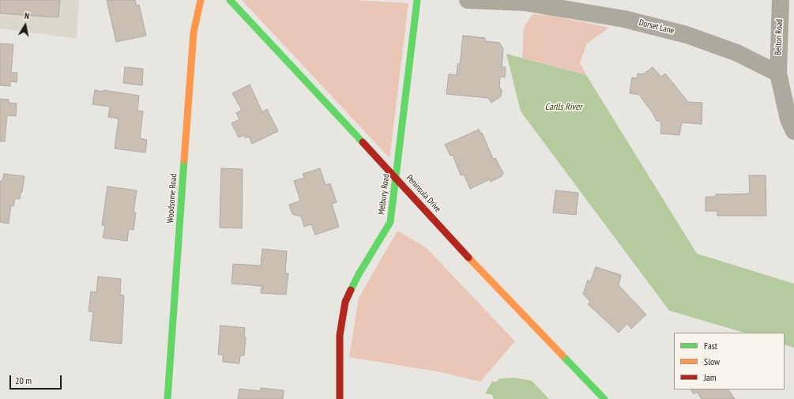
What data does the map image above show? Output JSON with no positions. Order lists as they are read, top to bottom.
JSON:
{
  "streets": {
    "street": [
      "Dorset Lane",
      "Belton Road",
      "Peninsula Drive",
      "Melbury Road",
      "Woodsome Road"
    ]
  },
  "crossings": [
    ["Dorset Lane", "Belton Road"],
    ["Peninsula Drive", "Melbury Road"]
  ],
  "water": ["Carlls River"],
  "legend": ["Fast", "Slow", "Jam"],
  "scale_bar": "20 m",
  "north": "top"
}
